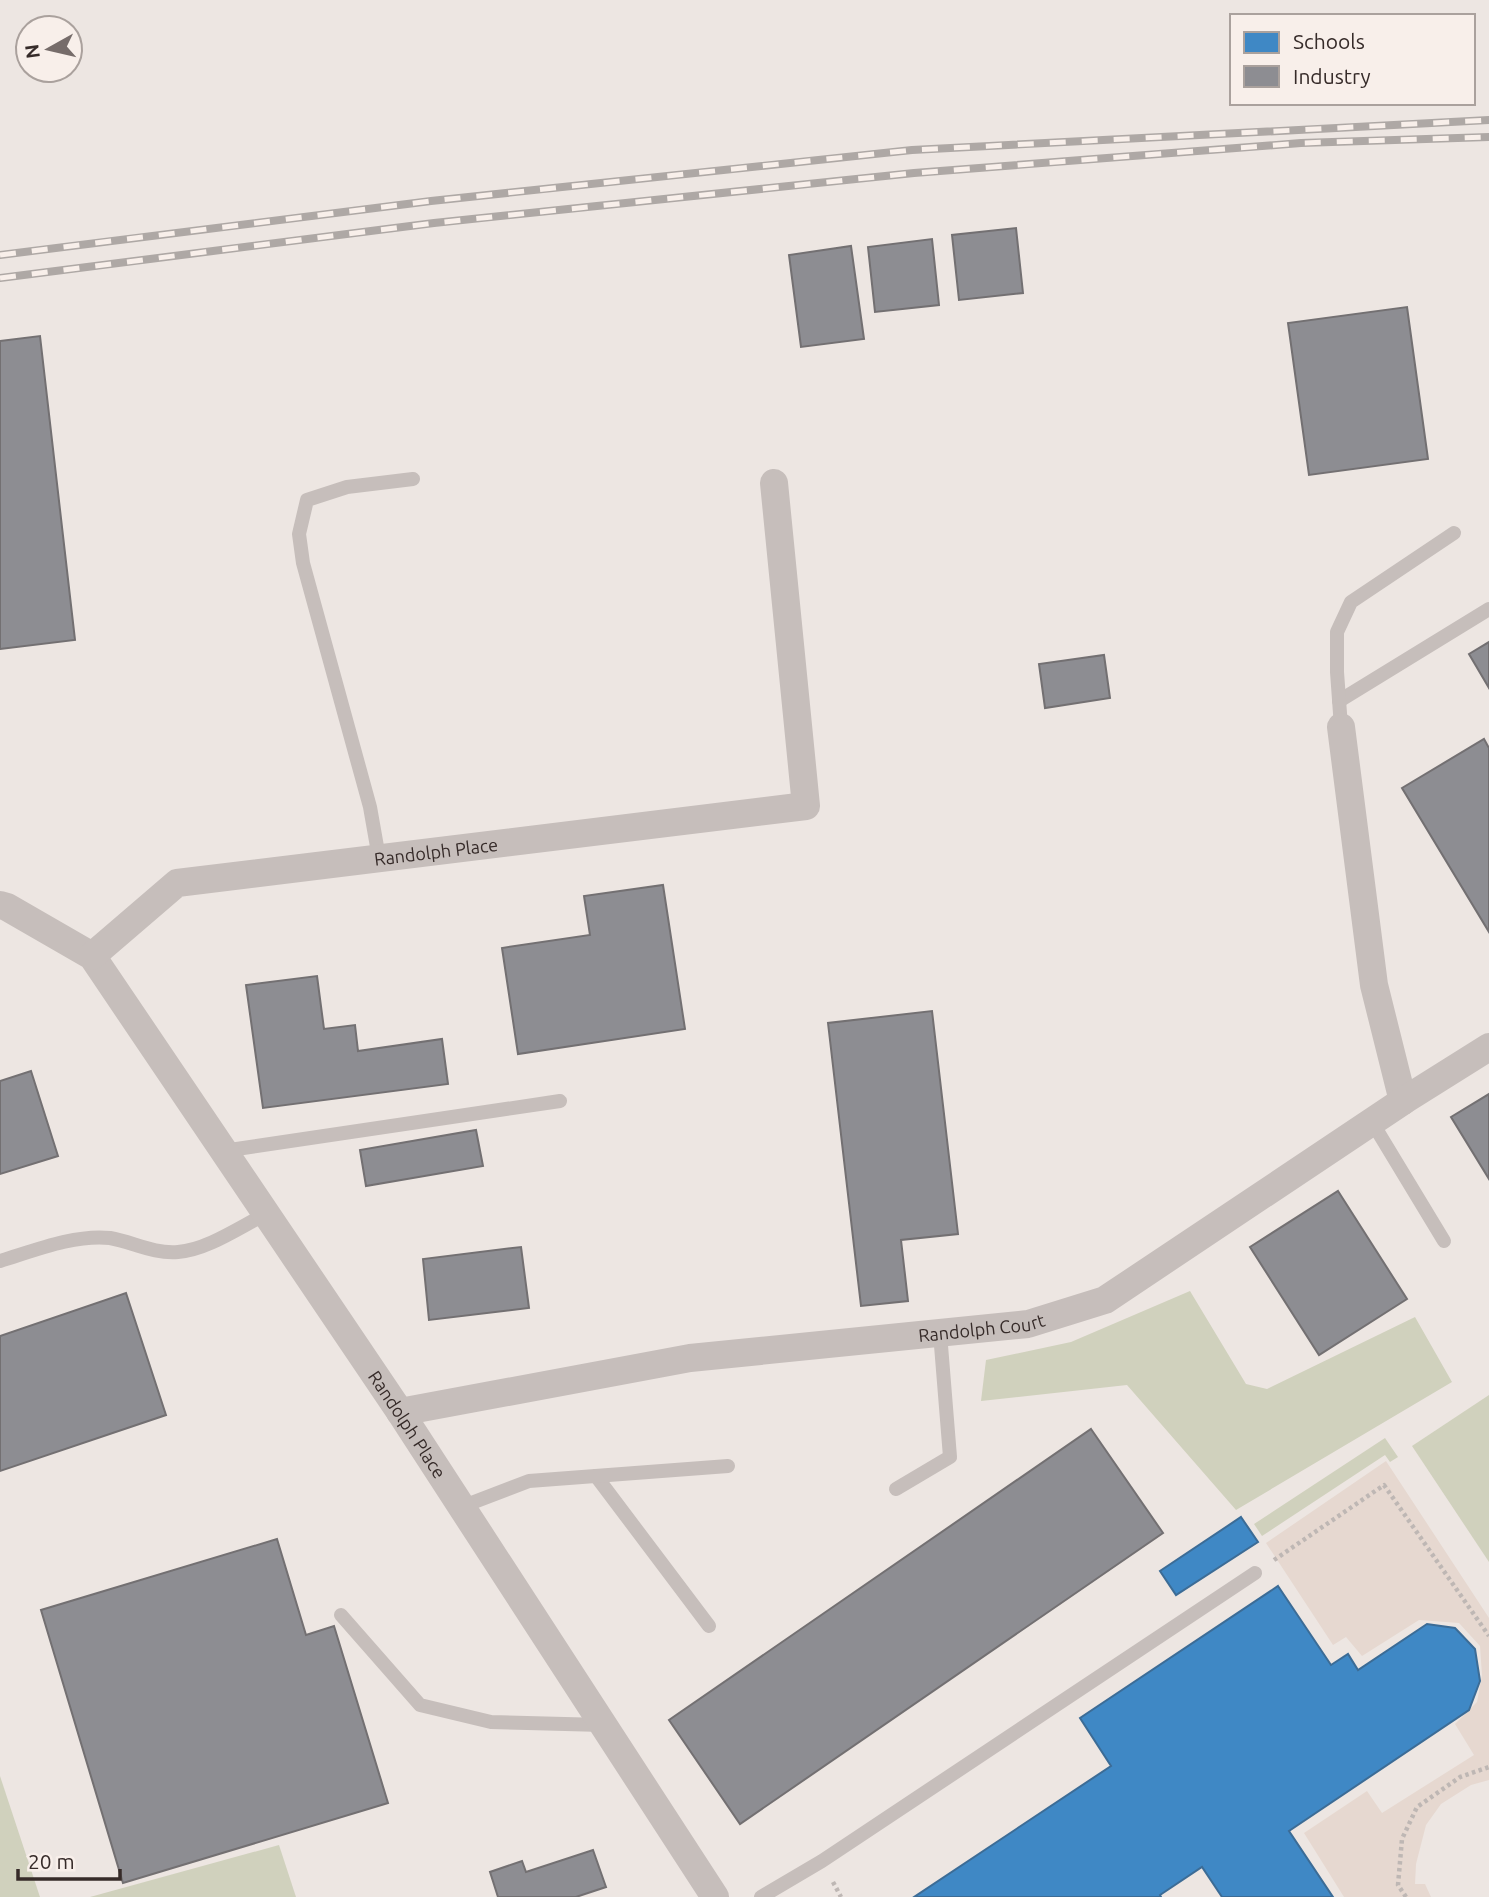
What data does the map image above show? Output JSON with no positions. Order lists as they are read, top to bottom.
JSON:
{
  "streets": {
    "street": ["Randolph Place", "Randolph Court"]
  },
  "crossings": [
    ["Randolph Place", "Randolph Court"]
  ],
  "legend": ["Schools", "Industry"],
  "scale_bar": "20 m",
  "north": "left"
}
